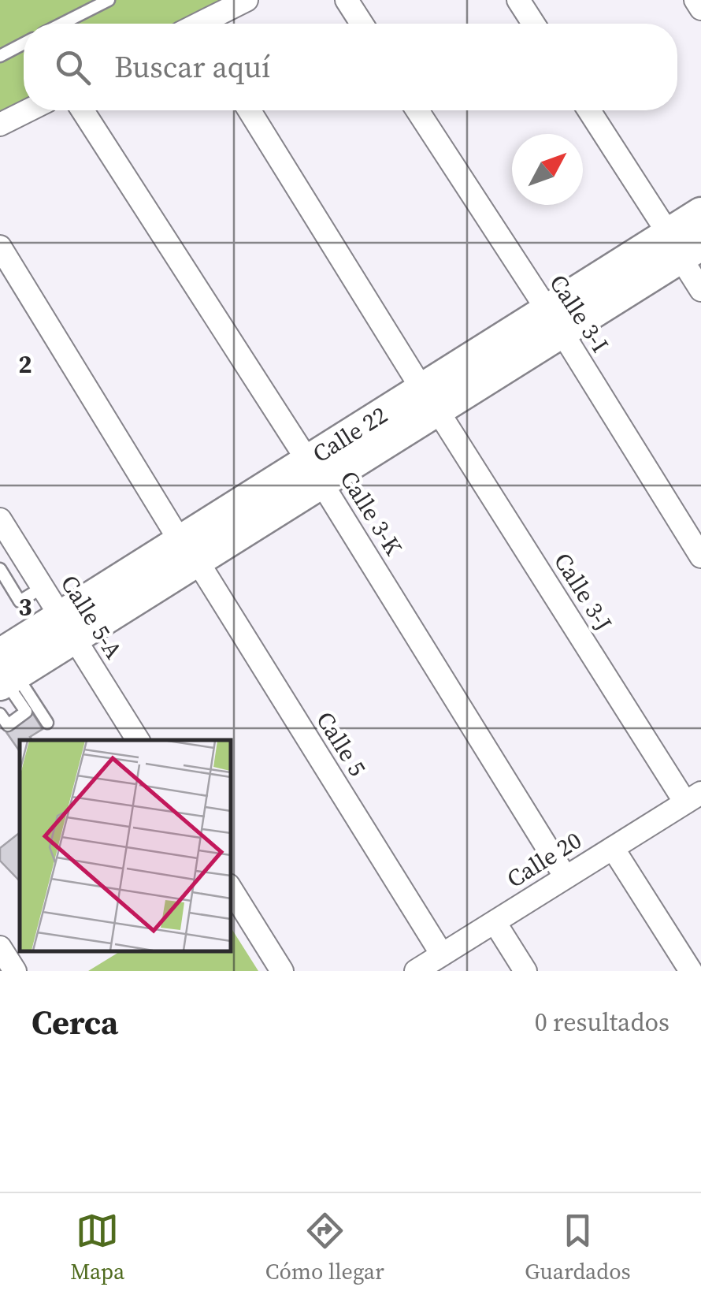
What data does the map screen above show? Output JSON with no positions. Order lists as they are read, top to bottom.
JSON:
{
  "streets": {
    "street": [
      "Calle 3-I",
      "Calle 22",
      "Calle 3-K",
      "Calle 3-J",
      "Calle 5-A",
      "Calle 5",
      "Calle 20"
    ]
  },
  "crossings": [
    ["Calle 3-I", "Calle 22"],
    ["Calle 22", "Calle 3-K"],
    ["Calle 22", "Calle 3-J"],
    ["Calle 22", "Calle 5-A"],
    ["Calle 22", "Calle 5"],
    ["Calle 3-K", "Calle 20"],
    ["Calle 3-J", "Calle 20"],
    ["Calle 5", "Calle 20"]
  ],
  "north": "top right",
  "page": {
    "search": "Buscar aquí",
    "heading": ["Cerca", "0 resultados"],
    "nav": ["Mapa", "Cómo llegar", "Guardados"]
  },
  "grid": {
    "rows": ["2", "3"]
  }
}
